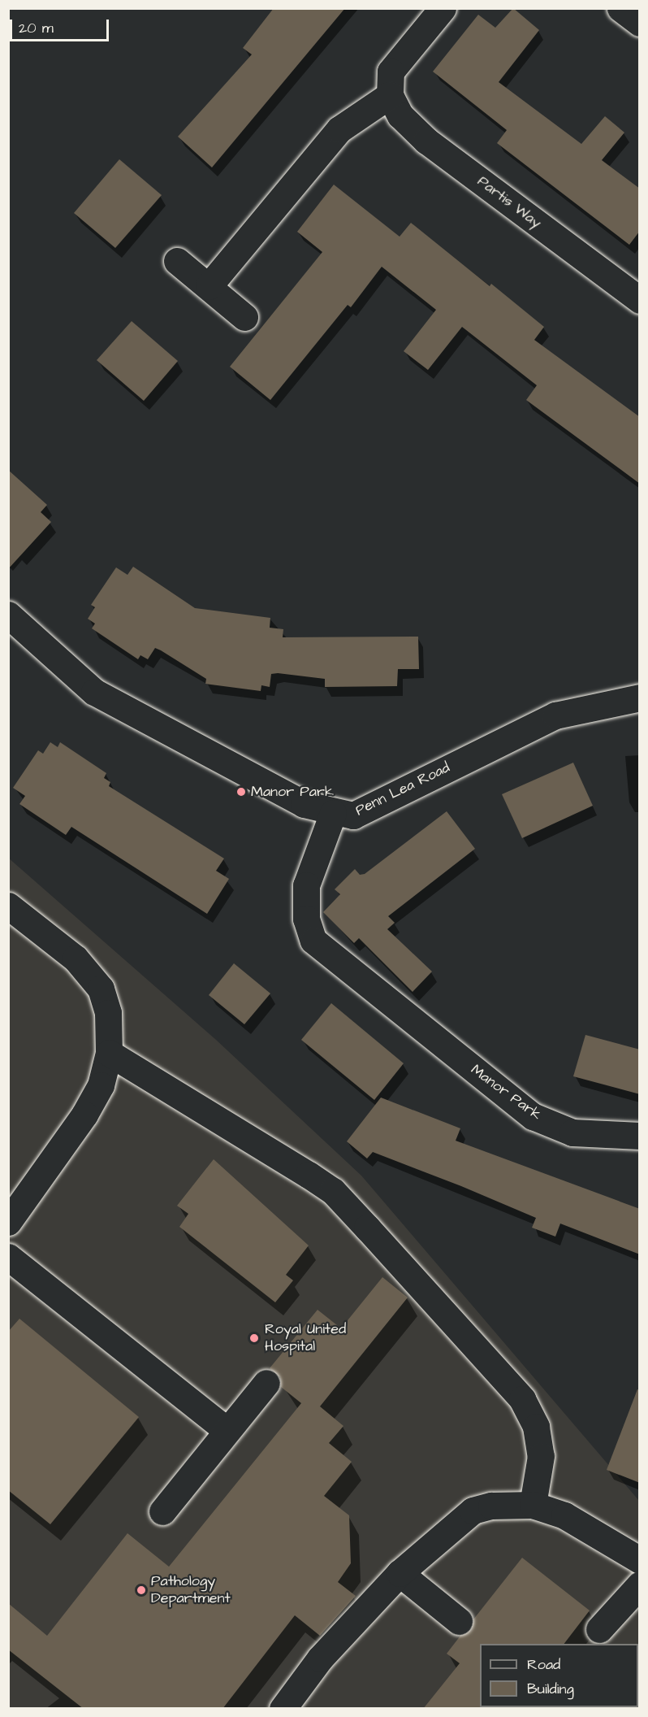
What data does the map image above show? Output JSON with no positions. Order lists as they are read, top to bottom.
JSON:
{
  "streets": {
    "street": ["Partis Way", "Penn Lea Road", "Manor Park"]
  },
  "crossings": [
    ["Penn Lea Road", "Manor Park"]
  ],
  "places": ["Manor Park", "Royal United Hospital", "Pathology Department"],
  "legend": ["Road", "Building"],
  "scale_bar": "20 m"
}
